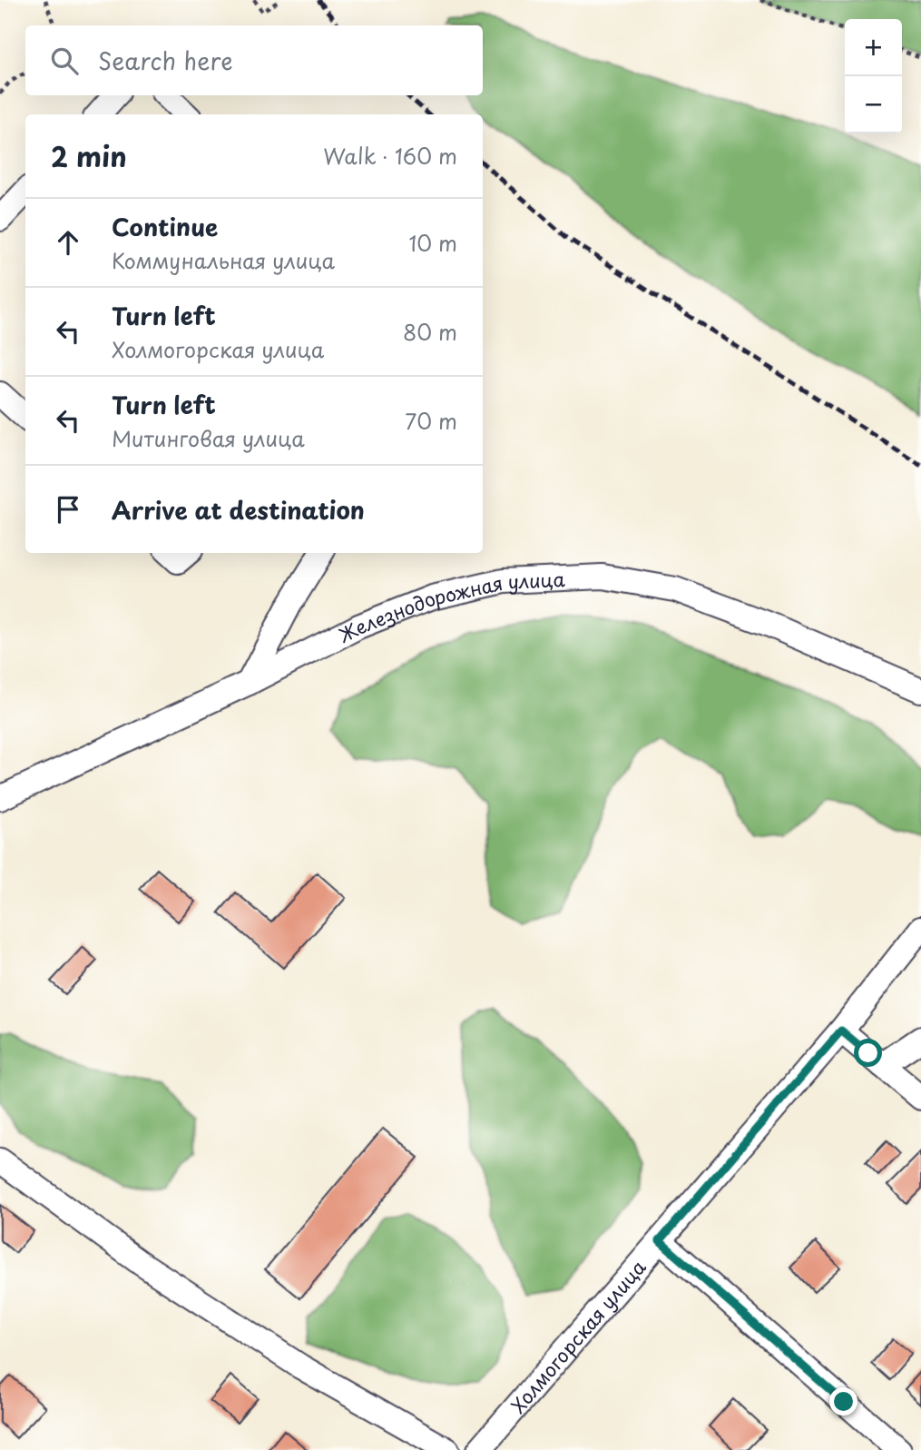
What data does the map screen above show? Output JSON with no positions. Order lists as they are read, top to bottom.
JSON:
{
  "streets": {
    "street": ["Железнодорожная улица", "Холмогорская улица"]
  },
  "page": {
    "map_buttons": ["+", "−"],
    "search": "Search here",
    "heading": ["2 min", "Walk · 160 m"],
    "list": [
      ["Continue", "Коммунальная улица", "10 m"],
      ["Turn left", "Холмогорская улица", "80 m"],
      ["Turn left", "Митинговая улица", "70 m"],
      "Arrive at destination"
    ]
  }
}
